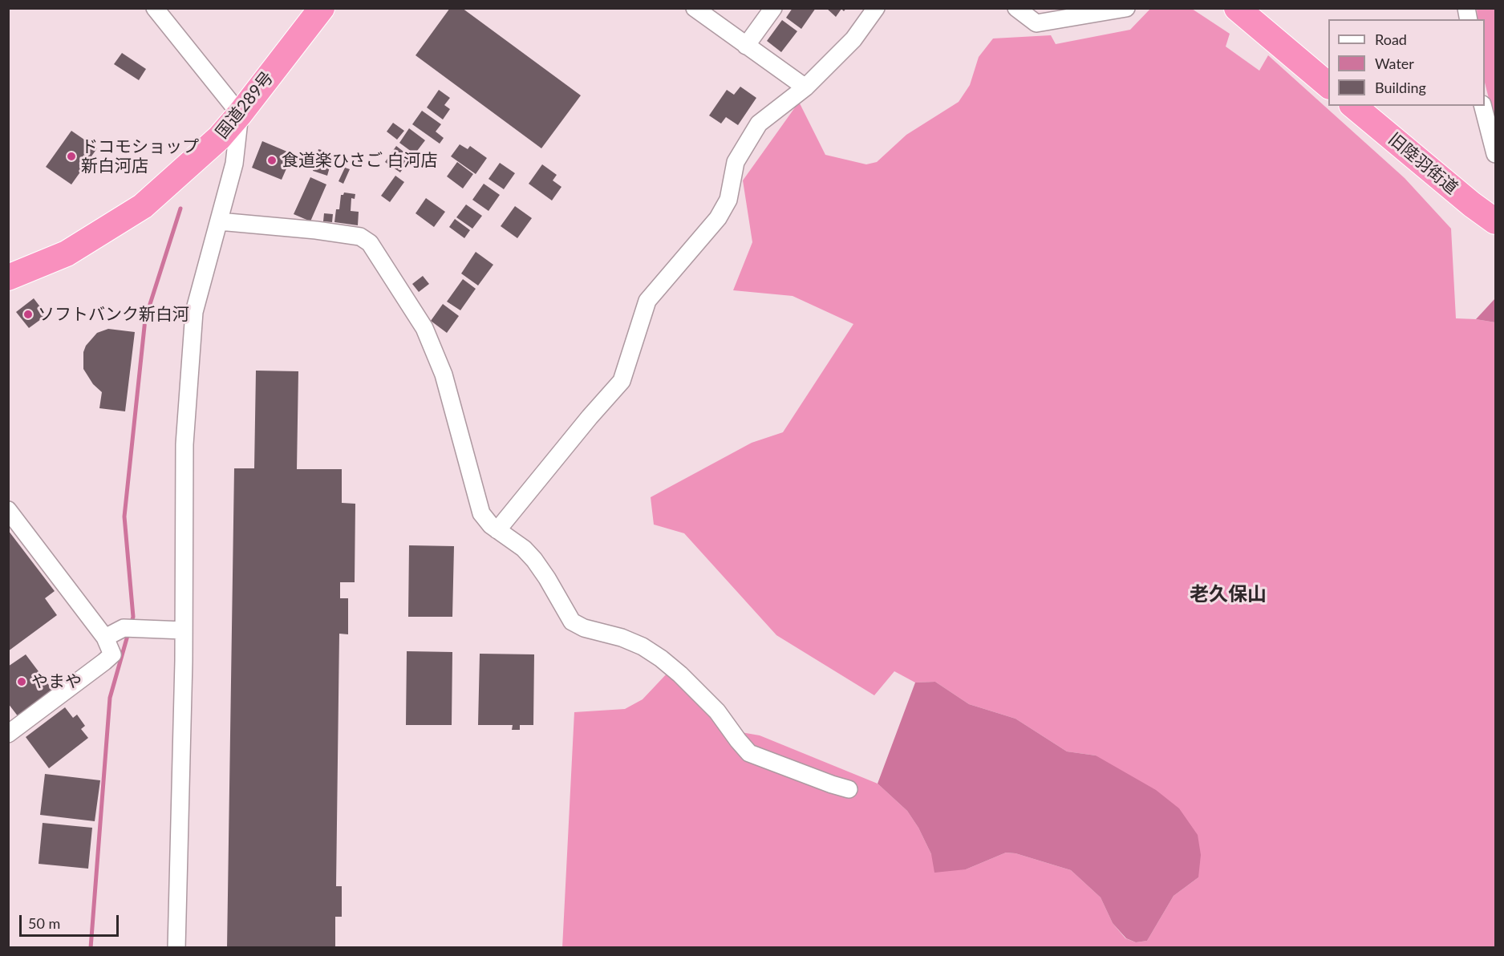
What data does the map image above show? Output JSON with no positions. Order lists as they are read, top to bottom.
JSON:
{
  "streets": {
    "highway": ["国道289号", "旧陸羽街道"]
  },
  "districts": ["老久保山"],
  "places": [
    "ドコモショップ 新白河店",
    "食道楽ひさご 白河店",
    "ソフトバンク新白河",
    "やまや"
  ],
  "legend": ["Road", "Water", "Building"],
  "scale_bar": "50 m"
}
